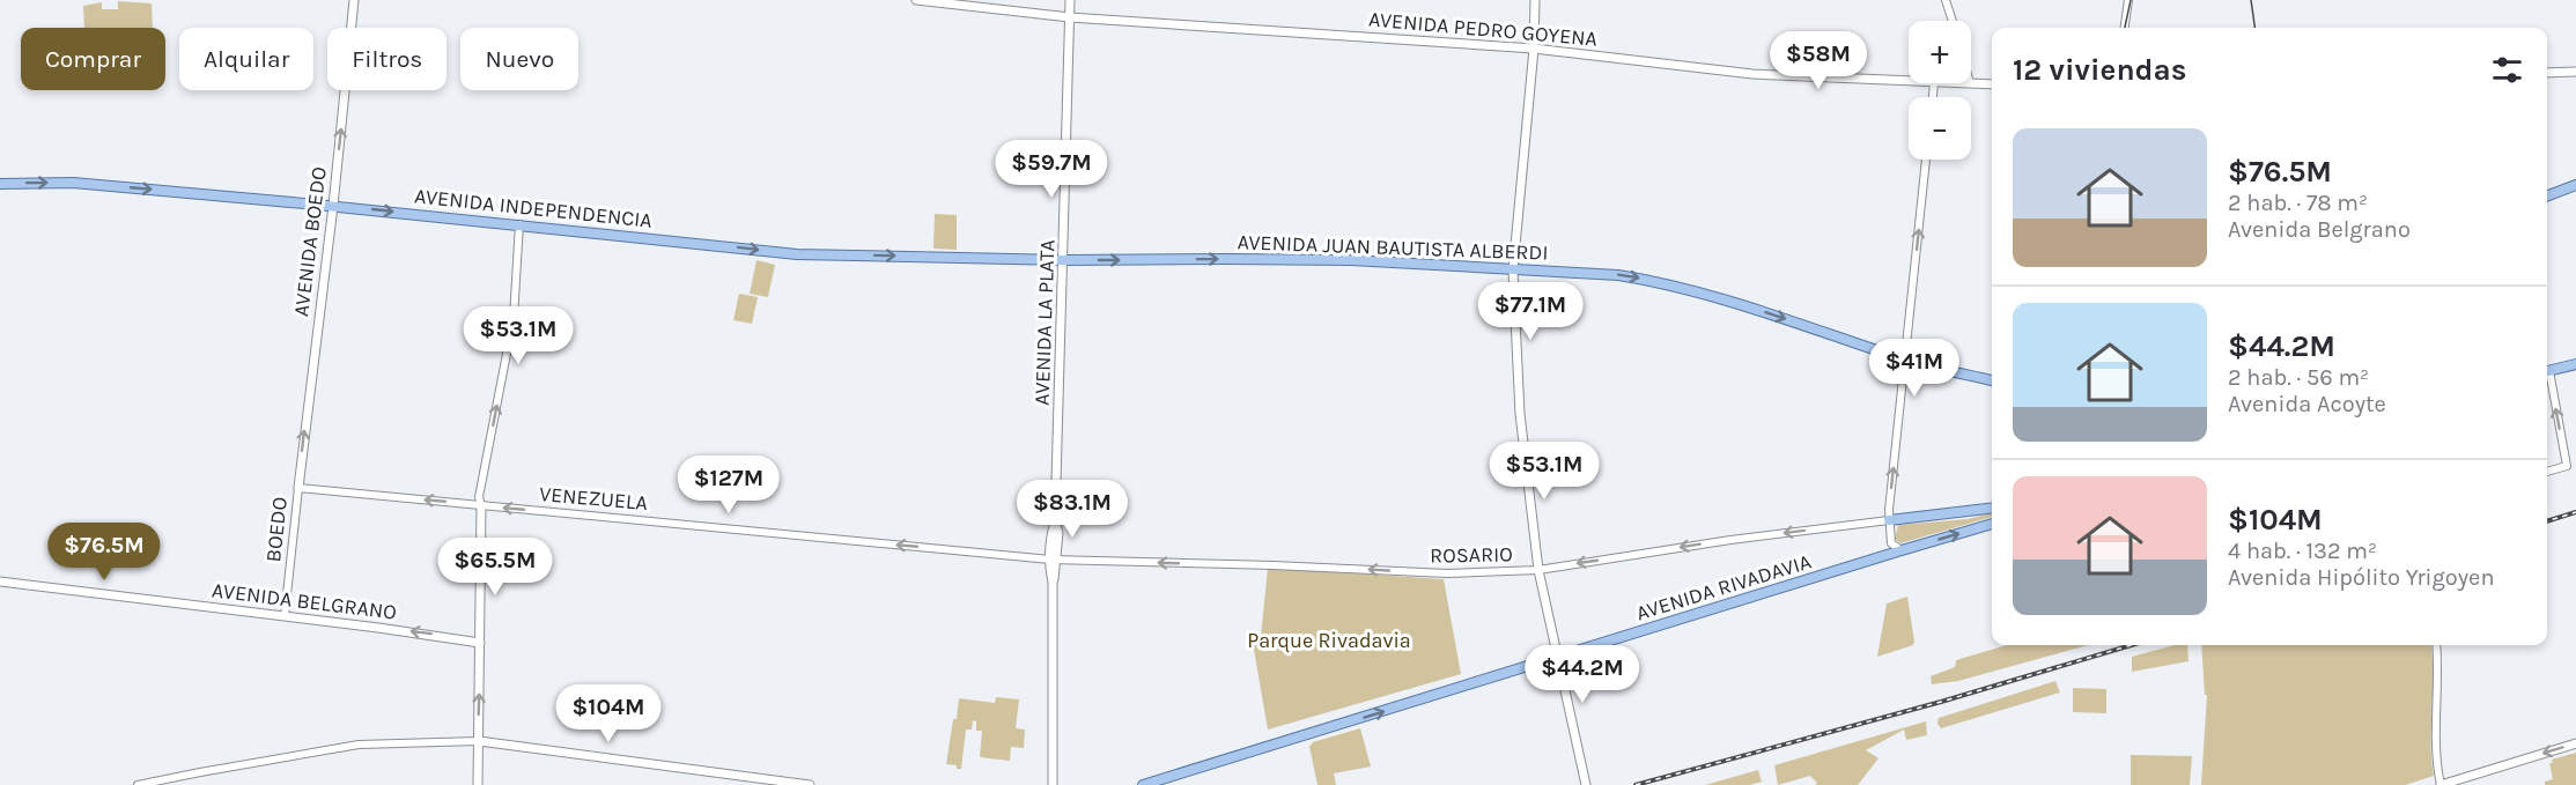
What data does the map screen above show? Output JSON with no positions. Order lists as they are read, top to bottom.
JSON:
{
  "streets": {
    "main road": [
      "AVENIDA PEDRO GOYENA",
      "AVENIDA INDEPENDENCIA",
      "AVENIDA BOEDO",
      "AVENIDA JUAN BAUTISTA ALBERDI",
      "AVENIDA LA PLATA",
      "AVENIDA RIVADAVIA",
      "AVENIDA BELGRANO"
    ],
    "street": ["VENEZUELA", "BOEDO", "ROSARIO"]
  },
  "crossings": [
    ["AVENIDA PEDRO GOYENA", "AVENIDA LA PLATA"],
    ["AVENIDA INDEPENDENCIA", "AVENIDA BOEDO"],
    ["AVENIDA INDEPENDENCIA", "AVENIDA JUAN BAUTISTA ALBERDI"],
    ["AVENIDA INDEPENDENCIA", "AVENIDA LA PLATA"],
    ["AVENIDA BOEDO", "VENEZUELA"],
    ["AVENIDA BOEDO", "BOEDO"],
    ["AVENIDA JUAN BAUTISTA ALBERDI", "AVENIDA LA PLATA"],
    ["AVENIDA LA PLATA", "VENEZUELA"],
    ["AVENIDA LA PLATA", "ROSARIO"],
    ["VENEZUELA", "BOEDO"],
    ["VENEZUELA", "ROSARIO"],
    ["BOEDO", "AVENIDA BELGRANO"]
  ],
  "one_way": [
    "AVENIDA INDEPENDENCIA",
    "AVENIDA BOEDO",
    "AVENIDA JUAN BAUTISTA ALBERDI",
    "VENEZUELA",
    "ROSARIO",
    "AVENIDA RIVADAVIA",
    "AVENIDA BELGRANO"
  ],
  "parks": ["Parque Rivadavia"],
  "page": {
    "map_buttons": ["+", "−"],
    "chip": [
      "Comprar",
      "Alquilar",
      "Filtros",
      "Nuevo"
    ],
    "heading": "12 viviendas",
    "price": [
      "$58M",
      "$59.7M",
      "$77.1M",
      "$53.1M",
      "$41M",
      "$53.1M",
      "$127M",
      "$83.1M",
      "$76.5M",
      "$65.5M",
      "$44.2M",
      "$104M"
    ],
    "list": [
      {
        "name": "$76.5M",
        "note": "2 hab. · 78 m² · Avenida Belgrano"
      },
      {
        "name": "$44.2M",
        "note": "2 hab. · 56 m² · Avenida Acoyte"
      },
      {
        "name": "$104M",
        "note": "4 hab. · 132 m² · Avenida Hipólito Yrigoyen"
      }
    ]
  }
}
